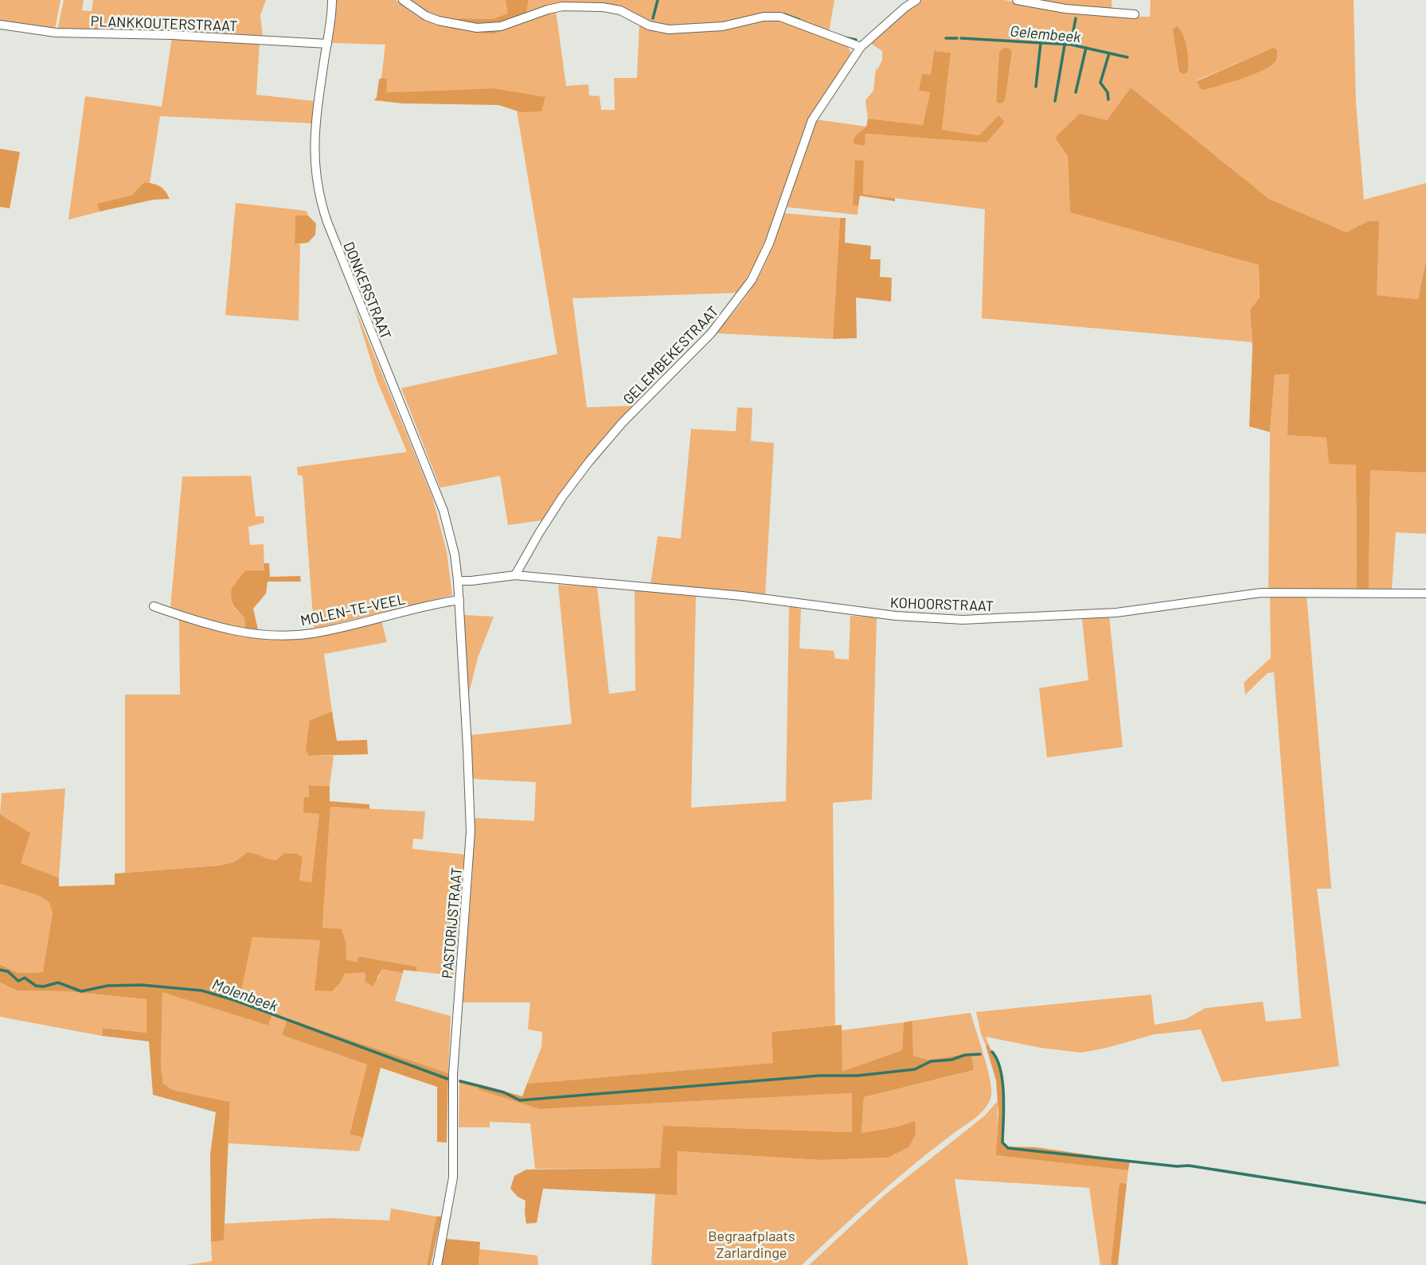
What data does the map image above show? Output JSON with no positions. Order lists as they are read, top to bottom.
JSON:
{
  "streets": {
    "street": [
      "PLANKKOUTERSTRAAT",
      "DONKERSTRAAT",
      "GELEMBEKESTRAAT",
      "KOHOORSTRAAT",
      "MOLEN-TE-VEEL",
      "PASTORIJSTRAAT"
    ]
  },
  "crossings": [
    ["PLANKKOUTERSTRAAT", "DONKERSTRAAT"],
    ["DONKERSTRAAT", "KOHOORSTRAAT"],
    ["DONKERSTRAAT", "PASTORIJSTRAAT"],
    ["GELEMBEKESTRAAT", "KOHOORSTRAAT"],
    ["KOHOORSTRAAT", "PASTORIJSTRAAT"],
    ["MOLEN-TE-VEEL", "PASTORIJSTRAAT"]
  ],
  "water": ["Gelembeek", "Molenbeek"],
  "parks": ["Begraafplaats Zarlardinge"]
}
